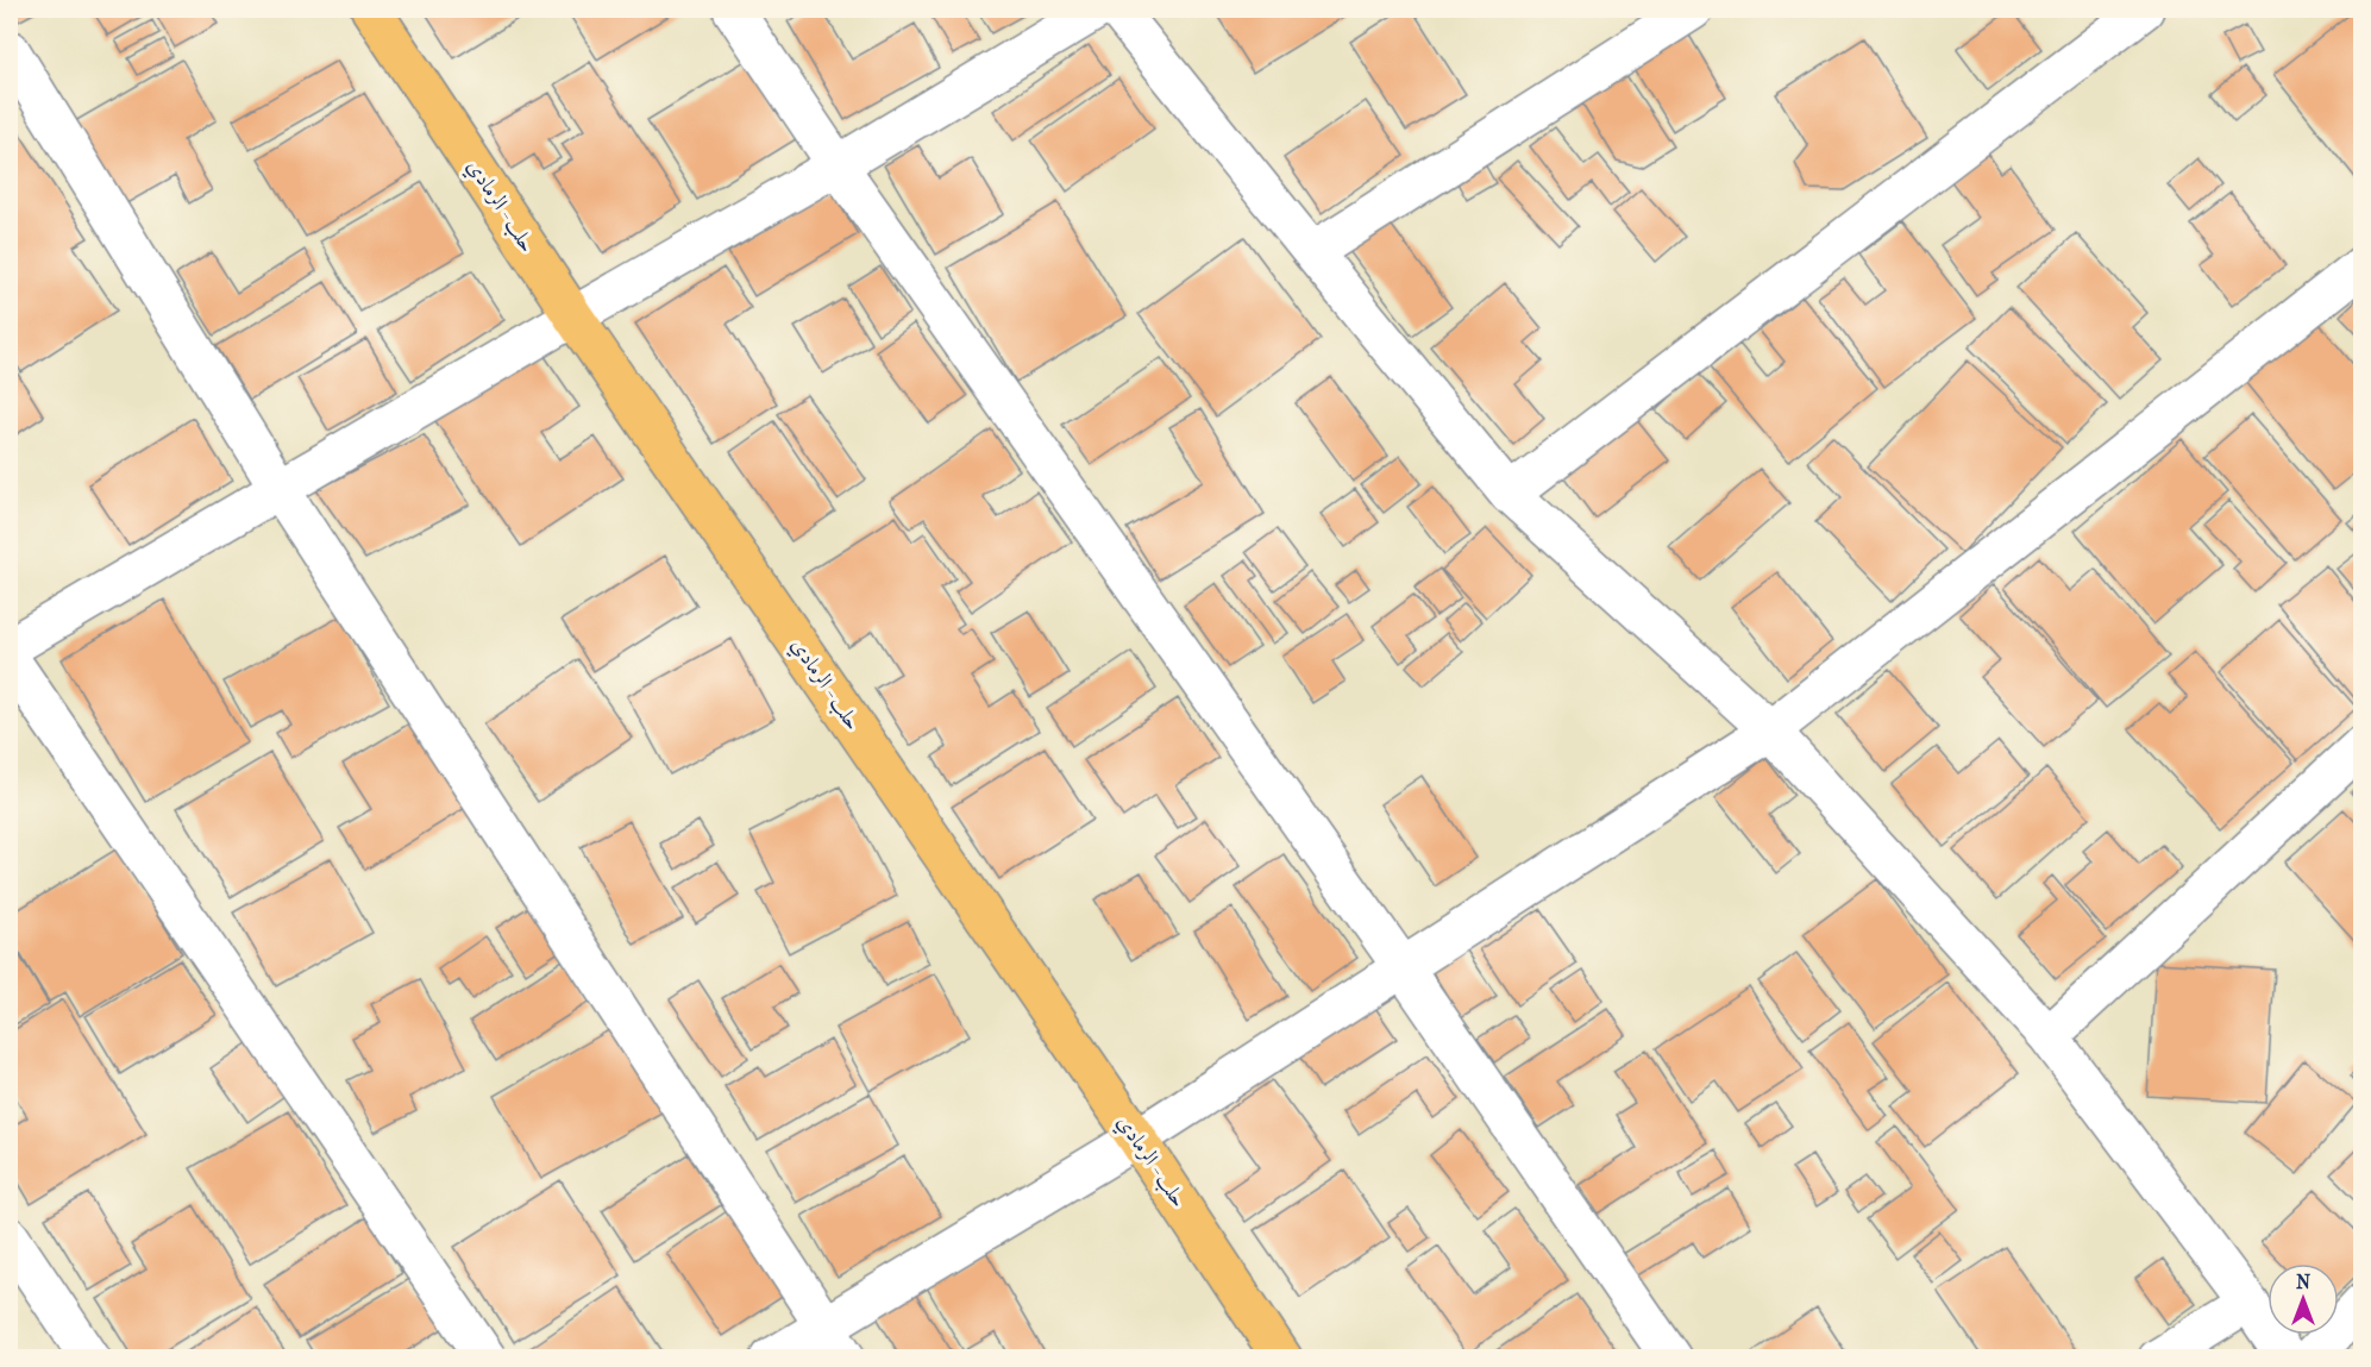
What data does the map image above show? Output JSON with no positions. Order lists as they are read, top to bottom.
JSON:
{
  "streets": {
    "highway": ["حلب - الرمادي"]
  },
  "north": "top"
}
